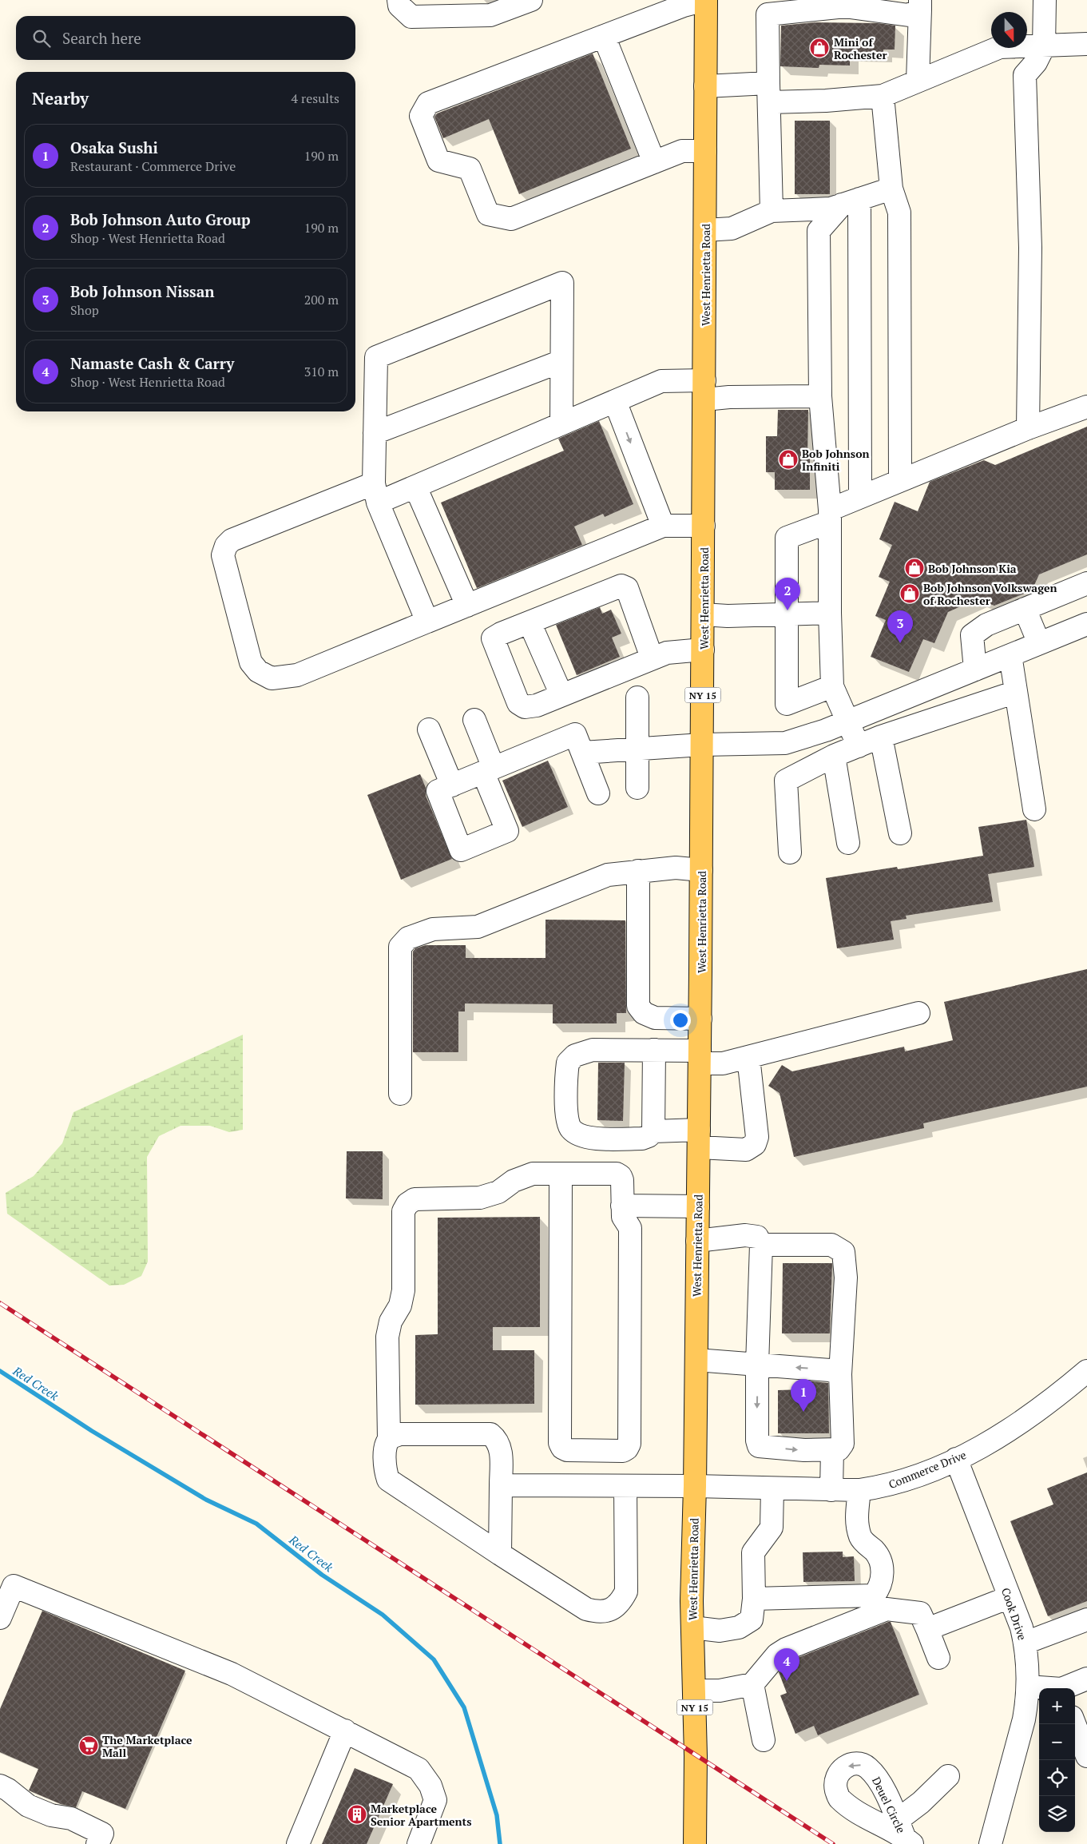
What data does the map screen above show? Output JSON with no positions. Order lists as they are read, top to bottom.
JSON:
{
  "streets": {
    "main road": ["West Henrietta Road", "NY 15"],
    "street": ["Commerce Drive", "Cook Drive"]
  },
  "crossings": [
    ["West Henrietta Road", "Commerce Drive"],
    ["Commerce Drive", "Cook Drive"]
  ],
  "water": ["Red Creek"],
  "places": {
    "shop": [
      "Mini of Rochester",
      "Bob Johnson Infiniti",
      "Bob Johnson Kia",
      "Bob Johnson Volkswagen of Rochester"
    ],
    "supermarket": ["The Marketplace Mall"],
    "building": ["Marketplace Senior Apartments"]
  },
  "north": "bottom",
  "page": {
    "search": "Search here",
    "heading": ["Nearby", "4 results"],
    "list": [
      {
        "mark": "1",
        "name": "Osaka Sushi",
        "note": "Restaurant · Commerce Drive",
        "value": "190 m"
      },
      {
        "mark": "2",
        "name": "Bob Johnson Auto Group",
        "note": "Shop · West Henrietta Road",
        "value": "190 m"
      },
      {
        "mark": "3",
        "name": "Bob Johnson Nissan",
        "note": "Shop",
        "value": "200 m"
      },
      {
        "mark": "4",
        "name": "Namaste Cash & Carry",
        "note": "Shop · West Henrietta Road",
        "value": "310 m"
      }
    ],
    "pins": [
      "2",
      "3",
      "1",
      "4"
    ],
    "map_buttons": ["+", "−"]
  }
}
